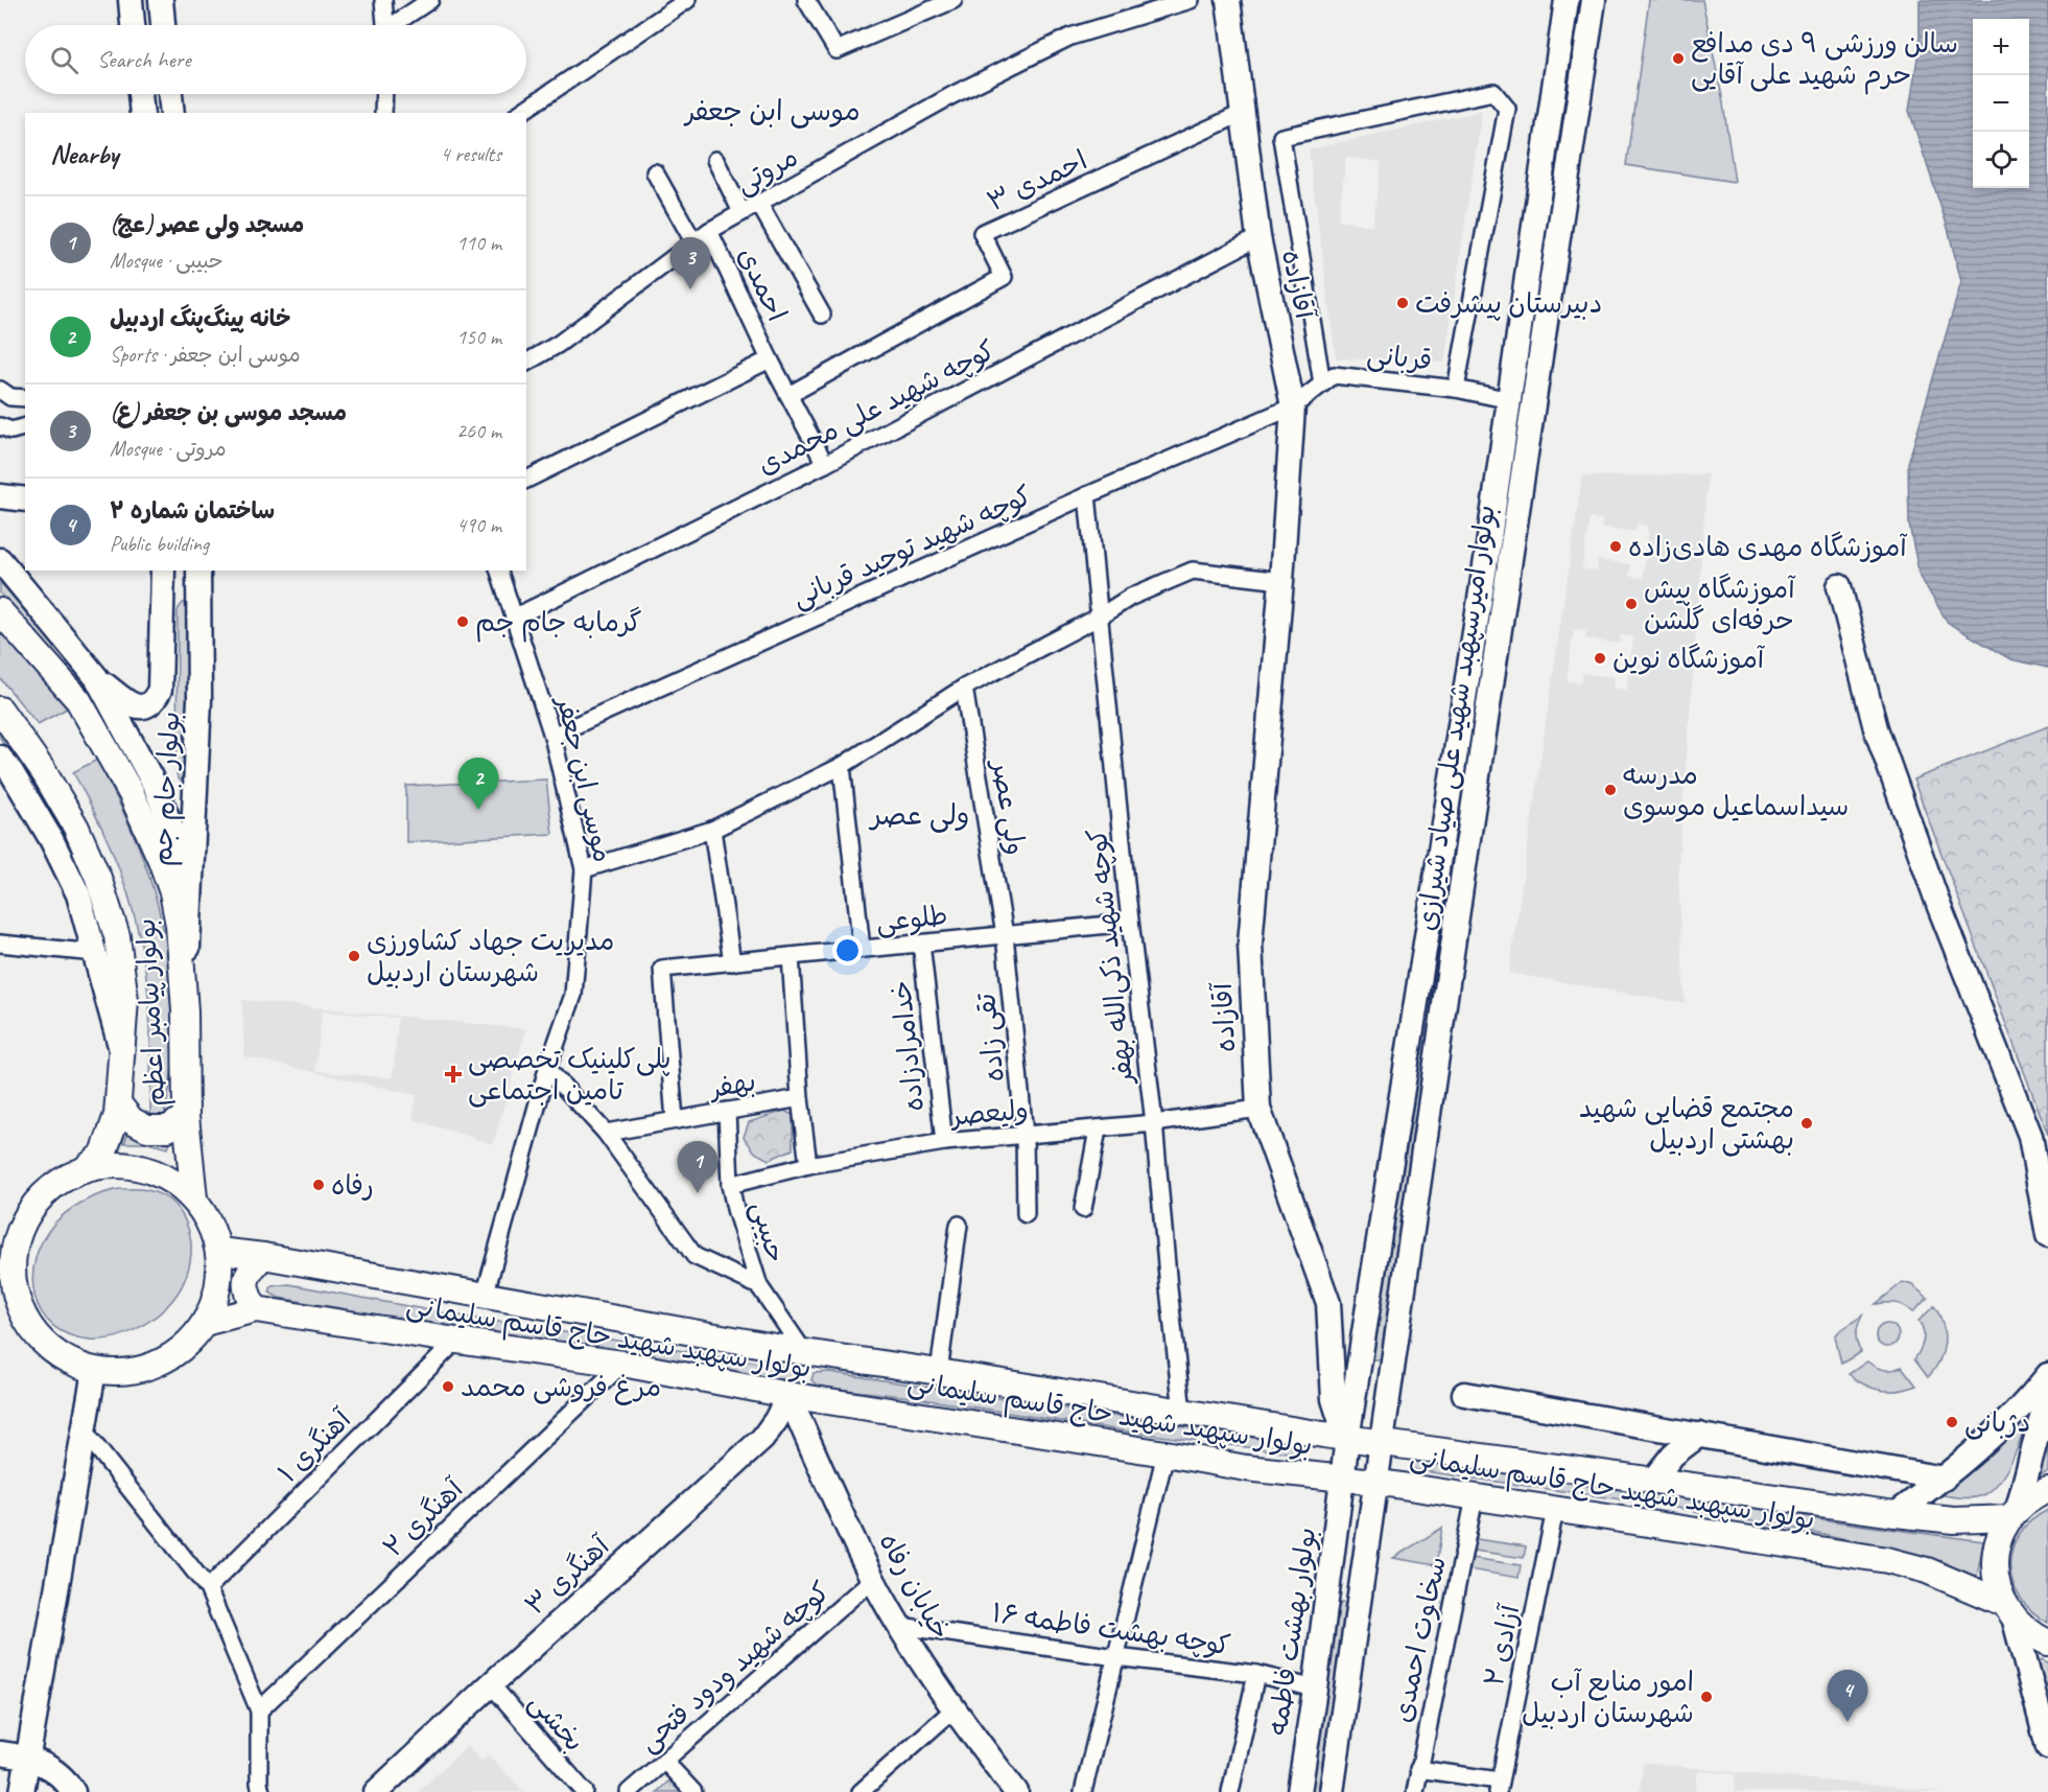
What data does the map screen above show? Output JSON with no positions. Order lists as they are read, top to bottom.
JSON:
{
  "streets": {
    "main road": [
      "آقازاده",
      "بولوار امیرسپهبد شهید علی صیاد شیرازی",
      "بولوار جام جم",
      "بولوار پیامبر اعظم",
      "بولوار سپهبد شهید حاج قاسم سلیمانی",
      "آهنگری ۳",
      "خیابان رفاه",
      "بولوار بهشت فاطمه"
    ],
    "street": [
      "مروتی",
      "احمدی ۳",
      "احمدی",
      "قربانی",
      "کوچه شهید علی محمدی",
      "کوچه شهید توحید قربانی",
      "موسی ابن جعفر",
      "ولی عصر",
      "طلوعی",
      "کوچه شهید ذکی‌الله بهفر",
      "تقی زاده",
      "خدامرادزاده",
      "بهفر",
      "ولیعصر",
      "حبیبی",
      "آهنگری ۱",
      "آهنگری ۲",
      "کوچه بهشت فاطمه ۱۶",
      "سخاوت احمدی",
      "آزادی ۲",
      "کوچه شهید ودود فتحی",
      "بخشی"
    ]
  },
  "crossings": [
    ["مروتی", "احمدی"],
    ["احمدی ۳", "احمدی"],
    ["احمدی ۳", "آقازاده"],
    ["احمدی", "کوچه شهید علی محمدی"],
    ["آقازاده", "قربانی"],
    ["آقازاده", "کوچه شهید علی محمدی"],
    ["آقازاده", "کوچه شهید توحید قربانی"],
    ["آقازاده", "بولوار امیرسپهبد شهید علی صیاد شیرازی"],
    ["آقازاده", "ولیعصر"],
    ["آقازاده", "بولوار سپهبد شهید حاج قاسم سلیمانی"],
    ["قربانی", "کوچه شهید توحید قربانی"],
    ["قربانی", "بولوار امیرسپهبد شهید علی صیاد شیرازی"],
    ["کوچه شهید علی محمدی", "موسی ابن جعفر"],
    ["کوچه شهید توحید قربانی", "موسی ابن جعفر"],
    ["کوچه شهید توحید قربانی", "کوچه شهید ذکی‌الله بهفر"],
    ["بولوار امیرسپهبد شهید علی صیاد شیرازی", "بولوار سپهبد شهید حاج قاسم سلیمانی"],
    ["بولوار امیرسپهبد شهید علی صیاد شیرازی", "بولوار بهشت فاطمه"],
    ["موسی ابن جعفر", "بولوار سپهبد شهید حاج قاسم سلیمانی"],
    ["بولوار جام جم", "بولوار پیامبر اعظم"],
    ["ولی عصر", "طلوعی"],
    ["ولی عصر", "تقی زاده"],
    ["طلوعی", "کوچه شهید ذکی‌الله بهفر"],
    ["طلوعی", "تقی زاده"],
    ["طلوعی", "خدامرادزاده"],
    ["طلوعی", "بهفر"],
    ["کوچه شهید ذکی‌الله بهفر", "ولیعصر"],
    ["کوچه شهید ذکی‌الله بهفر", "بولوار سپهبد شهید حاج قاسم سلیمانی"],
    ["بولوار پیامبر اعظم", "بولوار سپهبد شهید حاج قاسم سلیمانی"],
    ["تقی زاده", "ولیعصر"],
    ["خدامرادزاده", "ولیعصر"],
    ["بهفر", "حبیبی"],
    ["ولیعصر", "حبیبی"],
    ["حبیبی", "بولوار سپهبد شهید حاج قاسم سلیمانی"],
    ["بولوار سپهبد شهید حاج قاسم سلیمانی", "آهنگری ۱"],
    ["بولوار سپهبد شهید حاج قاسم سلیمانی", "آهنگری ۲"],
    ["بولوار سپهبد شهید حاج قاسم سلیمانی", "آهنگری ۳"],
    ["بولوار سپهبد شهید حاج قاسم سلیمانی", "خیابان رفاه"],
    ["بولوار سپهبد شهید حاج قاسم سلیمانی", "بولوار بهشت فاطمه"],
    ["بولوار سپهبد شهید حاج قاسم سلیمانی", "سخاوت احمدی"],
    ["بولوار سپهبد شهید حاج قاسم سلیمانی", "آزادی ۲"],
    ["آهنگری ۳", "خیابان رفاه"],
    ["آهنگری ۳", "بخشی"],
    ["خیابان رفاه", "کوچه بهشت فاطمه ۱۶"],
    ["خیابان رفاه", "کوچه شهید ودود فتحی"],
    ["کوچه بهشت فاطمه ۱۶", "بولوار بهشت فاطمه"]
  ],
  "districts": ["موسی ابن جعفر", "ولی عصر"],
  "places": {
    "other": [
      "سالن ورزشی ۹ دی مدافع حرم شهید علی آقایی",
      "دبیرستان پیشرفت",
      "آموزشگاه مهدی هادی‌زاده",
      "آموزشگاه پیش حرفه‌ای گلشن",
      "گرمابه جام جم",
      "آموزشگاه نوین",
      "مدرسه سیداسماعیل موسوی",
      "مدیریت جهاد کشاورزی شهرستان اردبیل",
      "مجتمع قضایی شهید بهشتی اردبیل",
      "رفاه",
      "مرغ فروشی محمد",
      "دژبانی",
      "امور منابع آب شهرستان اردبیل"
    ],
    "health": ["پلی‌کلینیک تخصصی تامین اجتماعی"]
  },
  "page": {
    "map_buttons": ["+", "−"],
    "search": "Search here",
    "heading": ["Nearby", "4 results"],
    "list": [
      {
        "mark": "1",
        "name": "مسجد ولی عصر (عج)",
        "note": "Mosque · حبیبی",
        "value": "110 m"
      },
      {
        "mark": "2",
        "name": "خانه پینگ‌پنگ اردبیل",
        "note": "Sports · موسی ابن جعفر",
        "value": "150 m"
      },
      {
        "mark": "3",
        "name": "مسجد موسی بن جعفر (ع)",
        "note": "Mosque · مروتی",
        "value": "260 m"
      },
      {
        "mark": "4",
        "name": "ساختمان شماره ۲",
        "note": "Public building",
        "value": "490 m"
      }
    ],
    "pins": [
      "3",
      "2",
      "1",
      "4"
    ]
  }
}
